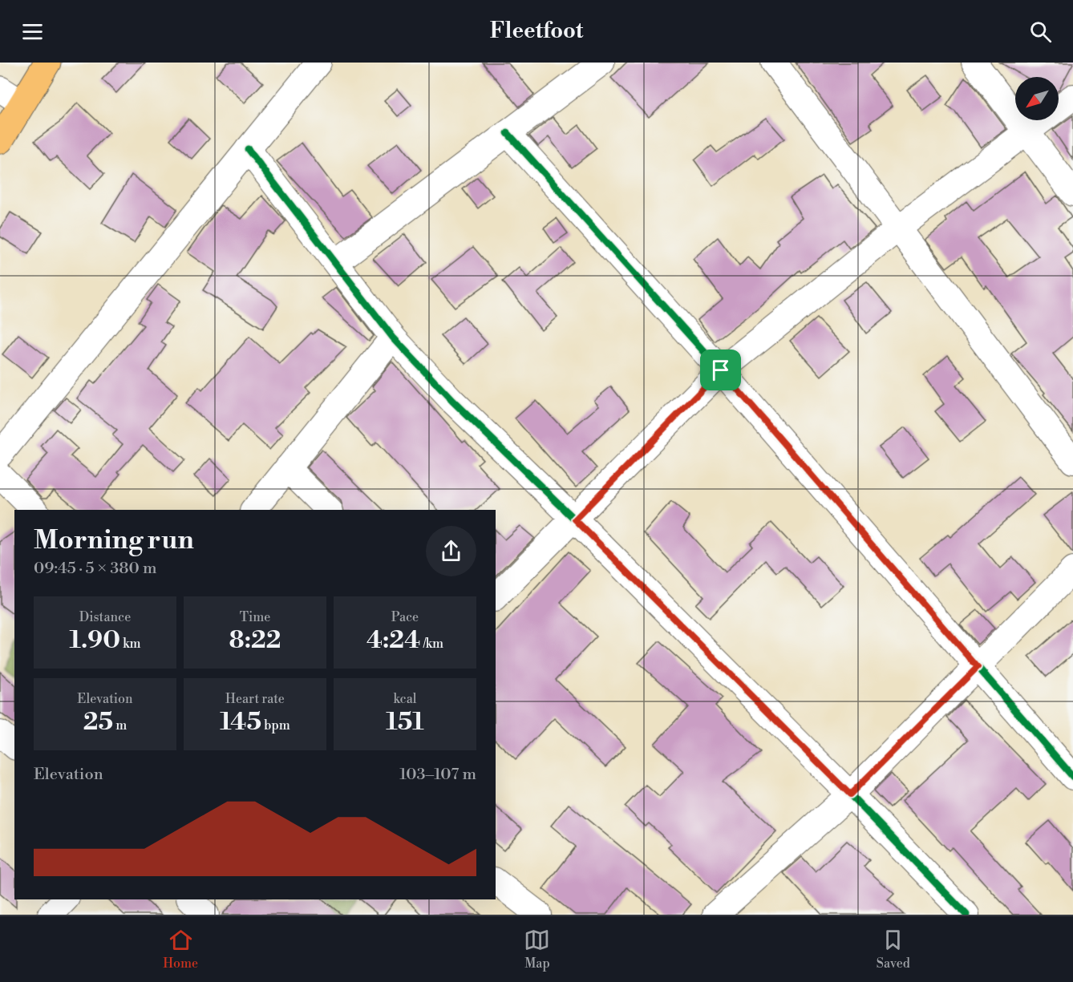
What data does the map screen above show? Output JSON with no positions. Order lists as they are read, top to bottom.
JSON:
{
  "north": "bottom left",
  "page": {
    "header": "Fleetfoot",
    "heading": ["Morning run", "09:45 · 5 × 380 m"],
    "stats": [
      ["Distance", "1.90 km"],
      ["Time", "8:22"],
      ["Pace", "4:24 /km"],
      ["Elevation", "25 m"],
      ["Heart rate", "145 bpm"],
      ["kcal", "151"]
    ],
    "chart": ["Elevation", "103–107 m"],
    "tabs": ["Home", "Map", "Saved"]
  }
}
